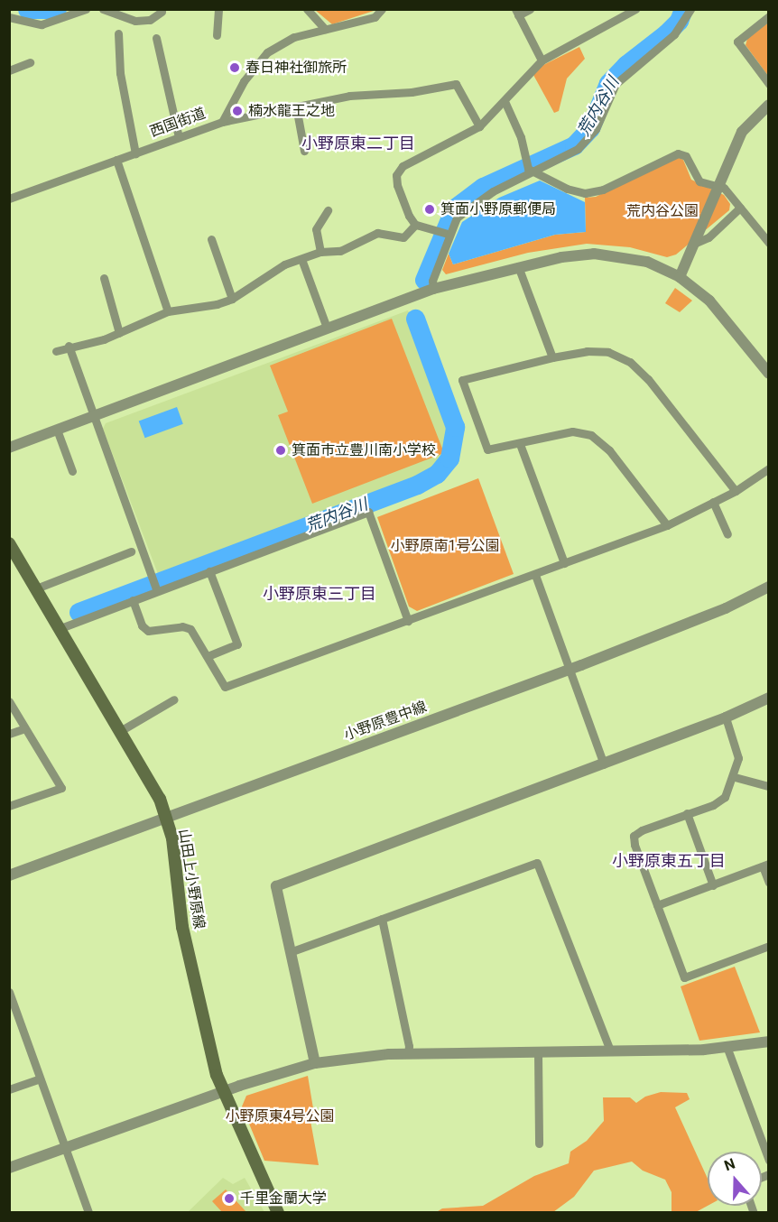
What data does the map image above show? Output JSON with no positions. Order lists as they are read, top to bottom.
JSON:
{
  "streets": {
    "main road": ["山田上小野原線"],
    "street": ["西国街道", "小野原豊中線"]
  },
  "crossings": [
    ["小野原豊中線", "山田上小野原線"]
  ],
  "districts": ["小野原東二丁目", "小野原東三丁目", "小野原東五丁目"],
  "water": ["荒内谷川"],
  "parks": ["荒内谷公園", "小野原南1号公園", "小野原東4号公園"],
  "places": [
    "春日神社御旅所",
    "楠水龍王之地",
    "箕面小野原郵便局",
    "箕面市立豊川南小学校",
    "千里金蘭大学"
  ],
  "north": "top"
}
